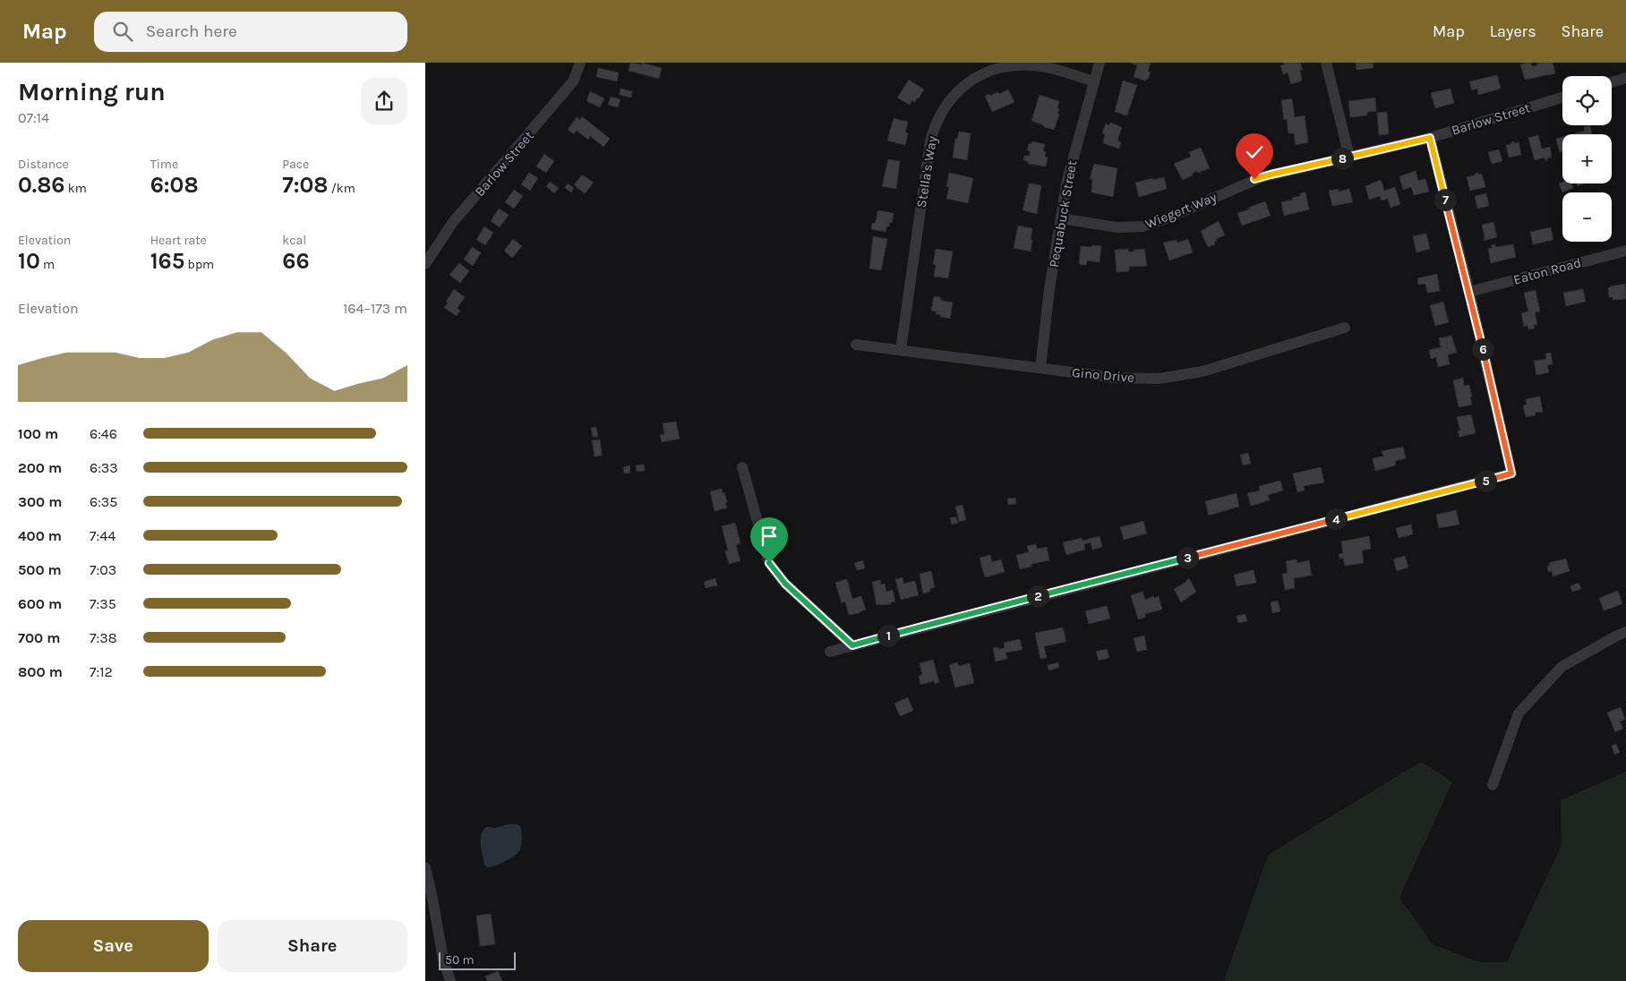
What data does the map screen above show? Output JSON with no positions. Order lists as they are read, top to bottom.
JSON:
{
  "streets": {
    "street": [
      "Barlow Street",
      "Stella's Way",
      "Wiegert Way",
      "Pequabuck Street",
      "Eaton Road",
      "Gino Drive"
    ]
  },
  "crossings": [
    ["Barlow Street", "Wiegert Way"],
    ["Stella's Way", "Pequabuck Street"],
    ["Stella's Way", "Gino Drive"],
    ["Wiegert Way", "Pequabuck Street"],
    ["Pequabuck Street", "Gino Drive"]
  ],
  "scale_bar": "50 m",
  "page": {
    "header": "Map",
    "search": "Search here",
    "nav": ["Map", "Layers", "Share"],
    "heading": ["Morning run", "07:14"],
    "map_buttons": ["+", "−"],
    "stats": [
      ["Distance", "0.86 km"],
      ["Time", "6:08"],
      ["Pace", "7:08 /km"],
      ["Elevation", "10 m"],
      ["Heart rate", "165 bpm"],
      ["kcal", "66"]
    ],
    "pins": [
      "8",
      "7",
      "6",
      "5",
      "4",
      "3",
      "2",
      "1"
    ],
    "chart": ["Elevation", "164–173 m"],
    "list": [
      {
        "name": "100 m",
        "note": "6:46"
      },
      {
        "name": "200 m",
        "note": "6:33"
      },
      {
        "name": "300 m",
        "note": "6:35"
      },
      {
        "name": "400 m",
        "note": "7:44"
      },
      {
        "name": "500 m",
        "note": "7:03"
      },
      {
        "name": "600 m",
        "note": "7:35"
      },
      {
        "name": "700 m",
        "note": "7:38"
      },
      {
        "name": "800 m",
        "note": "7:12"
      }
    ],
    "buttons": ["Save", "Share"],
    "scale": "50 m"
  }
}
